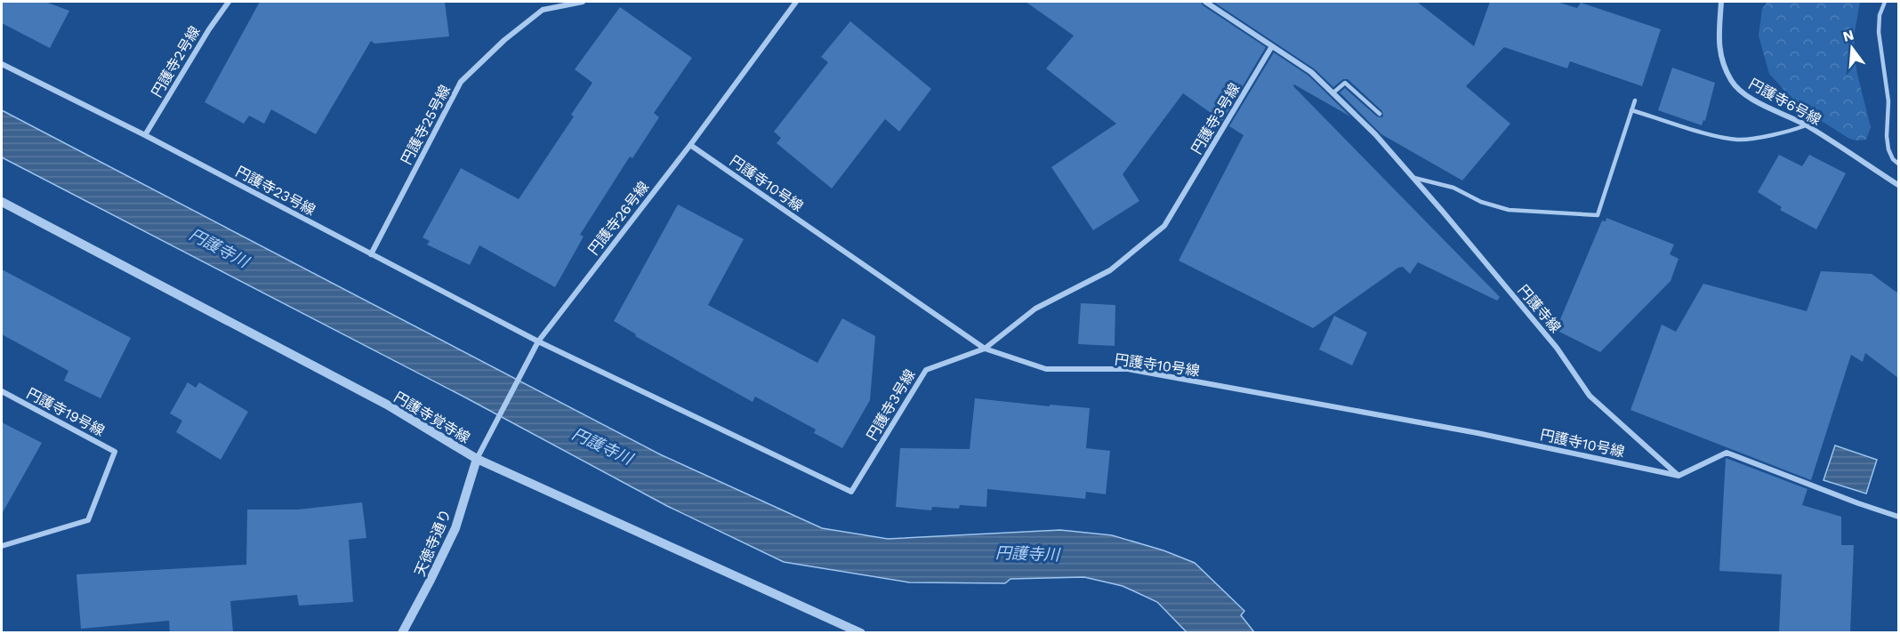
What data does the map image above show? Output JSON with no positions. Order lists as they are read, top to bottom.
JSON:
{
  "streets": {
    "street": [
      "円護寺2号線",
      "円護寺6号線",
      "円護寺3号線",
      "円護寺25号線",
      "円護寺10号線",
      "円護寺23号線",
      "円護寺26号線",
      "円護寺線",
      "円護寺19号線",
      "円護寺覚寺線",
      "天徳寺通り"
    ]
  },
  "crossings": [
    ["円護寺2号線", "円護寺23号線"],
    ["円護寺3号線", "円護寺10号線"],
    ["円護寺3号線", "円護寺23号線"],
    ["円護寺3号線", "円護寺26号線"],
    ["円護寺3号線", "円護寺線"],
    ["円護寺25号線", "円護寺23号線"],
    ["円護寺10号線", "円護寺26号線"],
    ["円護寺10号線", "円護寺線"],
    ["円護寺23号線", "円護寺26号線"],
    ["円護寺26号線", "円護寺覚寺線"],
    ["円護寺26号線", "天徳寺通り"],
    ["円護寺覚寺線", "天徳寺通り"]
  ],
  "water": ["円護寺川"],
  "north": "top"
}
